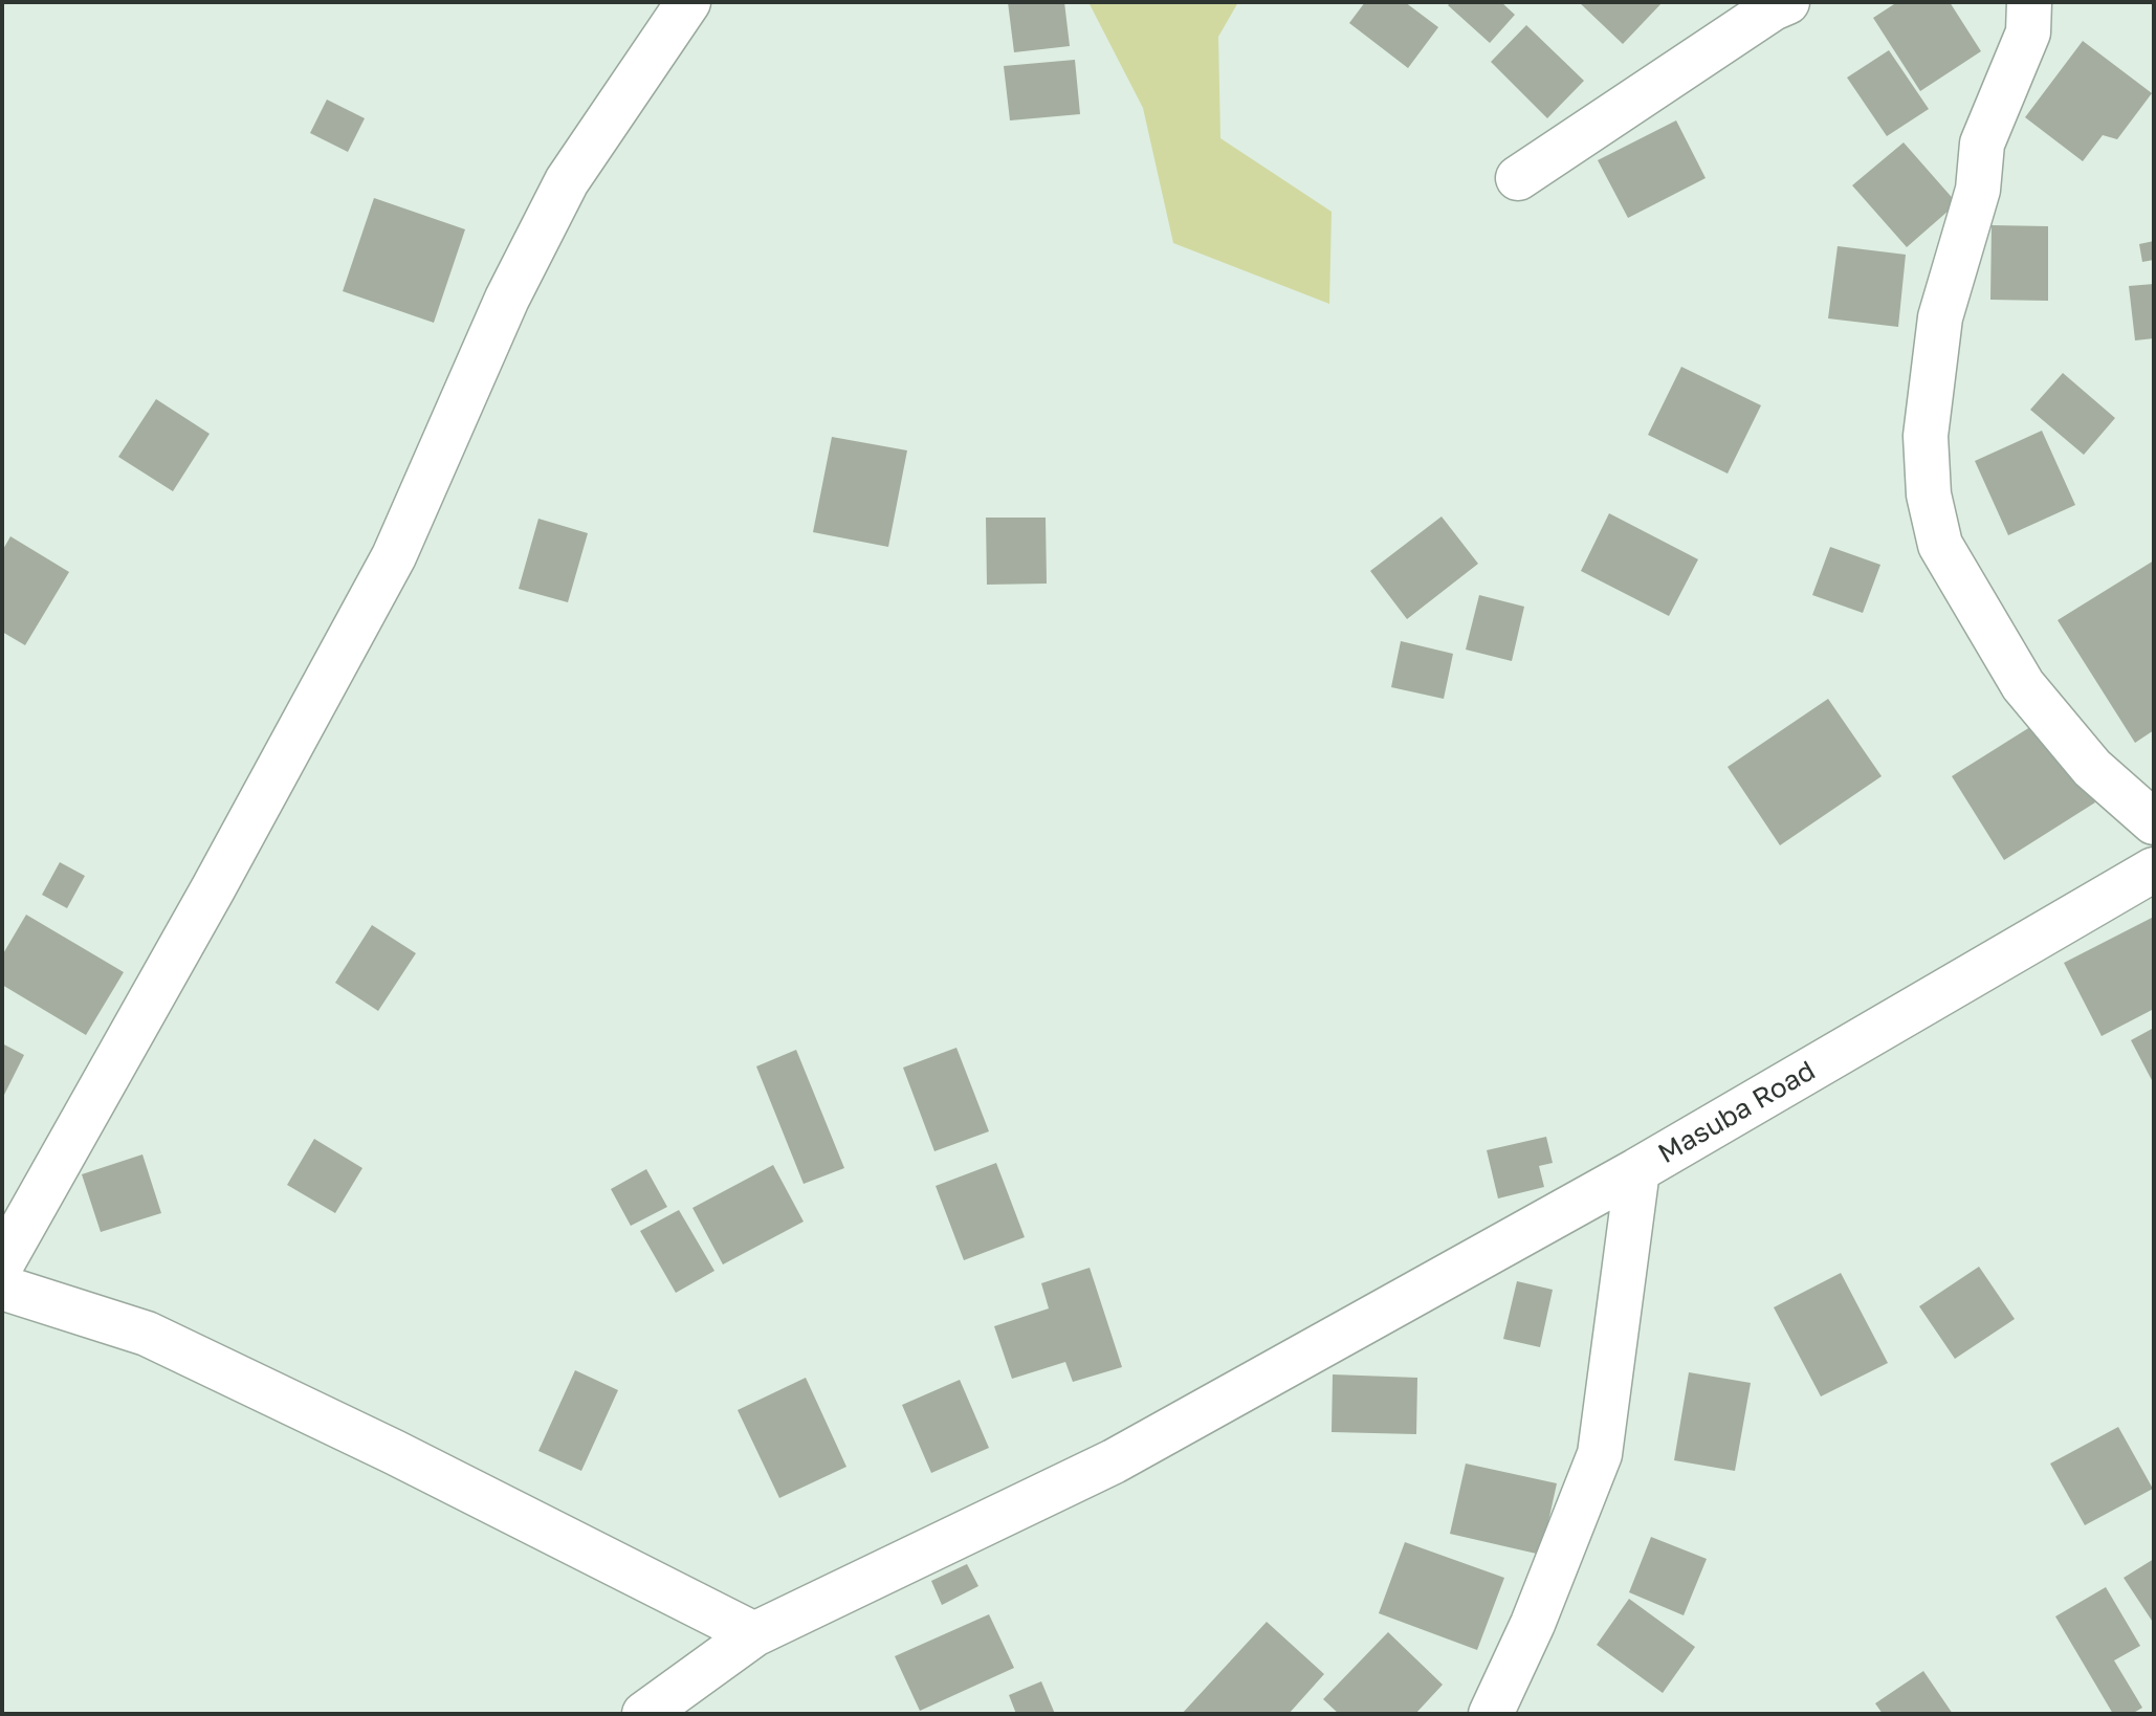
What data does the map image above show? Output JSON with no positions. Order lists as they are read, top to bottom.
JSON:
{
  "streets": {
    "street": ["Masuba Road"]
  }
}
